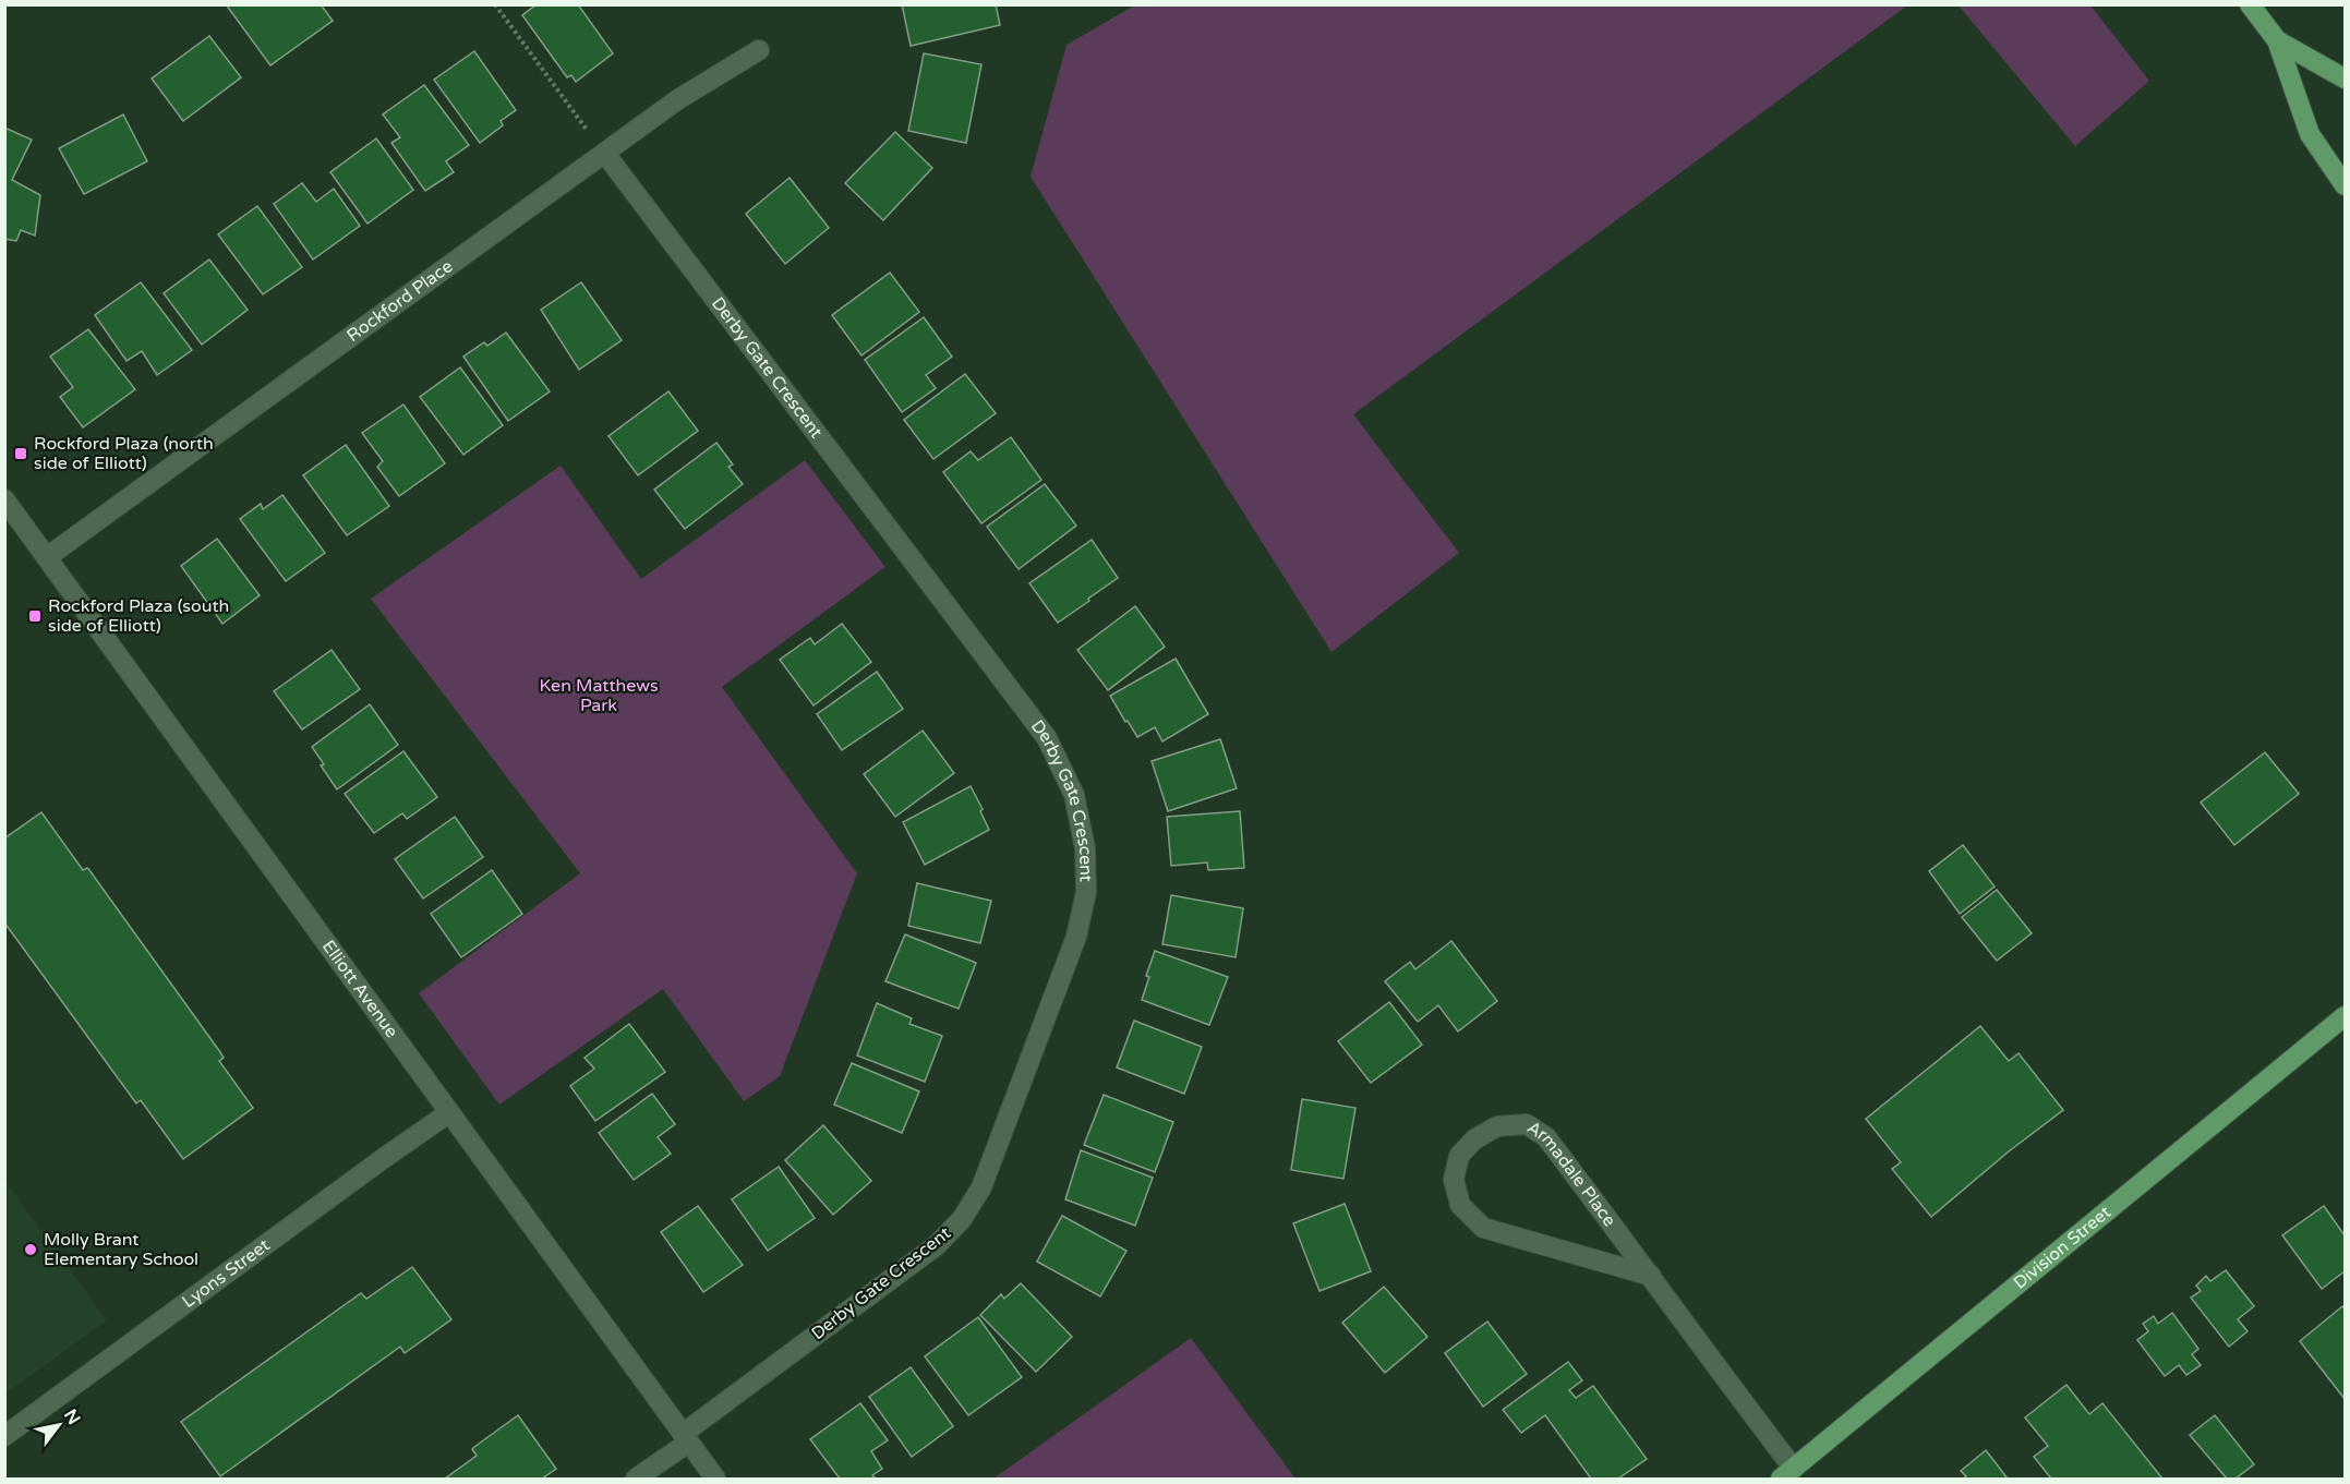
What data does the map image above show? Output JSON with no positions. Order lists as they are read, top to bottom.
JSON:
{
  "streets": {
    "main road": ["Division Street"],
    "street": [
      "Rockford Place",
      "Derby Gate Crescent",
      "Elliott Avenue",
      "Armadale Place",
      "Lyons Street"
    ]
  },
  "crossings": [
    ["Rockford Place", "Derby Gate Crescent"],
    ["Rockford Place", "Elliott Avenue"],
    ["Derby Gate Crescent", "Elliott Avenue"],
    ["Elliott Avenue", "Lyons Street"],
    ["Armadale Place", "Division Street"]
  ],
  "parks": ["Ken Matthews Park"],
  "places": {
    "transit": ["Rockford Plaza (north side of Elliott)", "Rockford Plaza (south side of Elliott)"],
    "other": ["Molly Brant Elementary School"]
  },
  "north": "top right"
}
